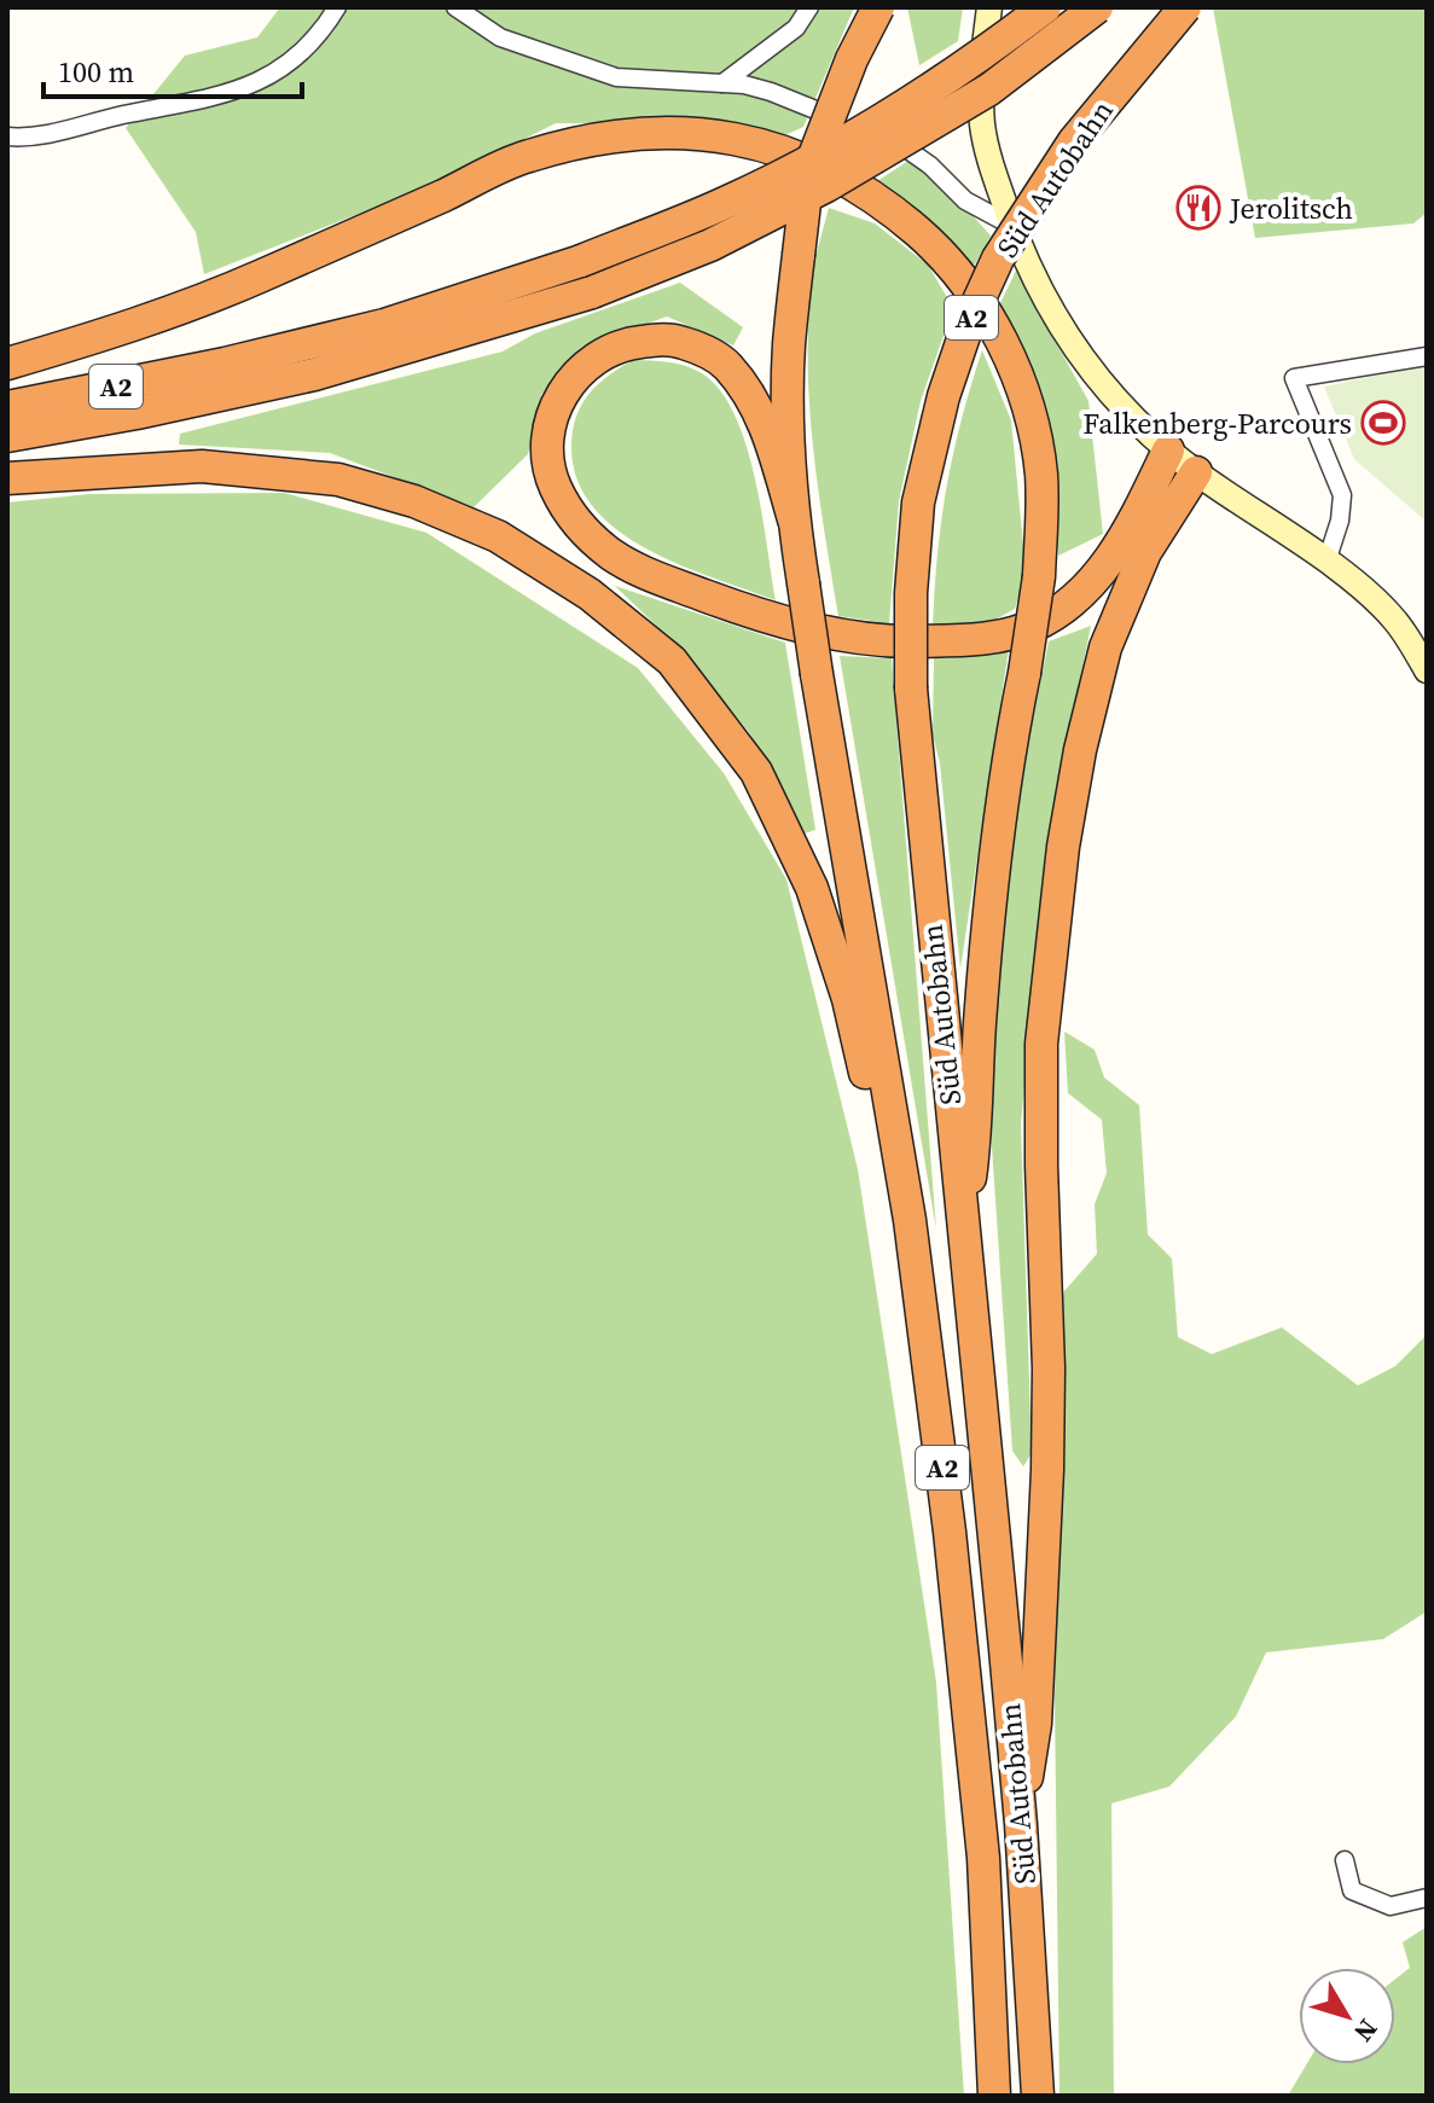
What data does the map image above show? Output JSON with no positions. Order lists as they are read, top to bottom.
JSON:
{
  "streets": {
    "highway": ["Süd Autobahn", "A2"]
  },
  "places": {
    "restaurant": ["Jerolitsch"],
    "sports": ["Falkenberg-Parcours"]
  },
  "scale_bar": "100 m",
  "north": "bottom right"
}
